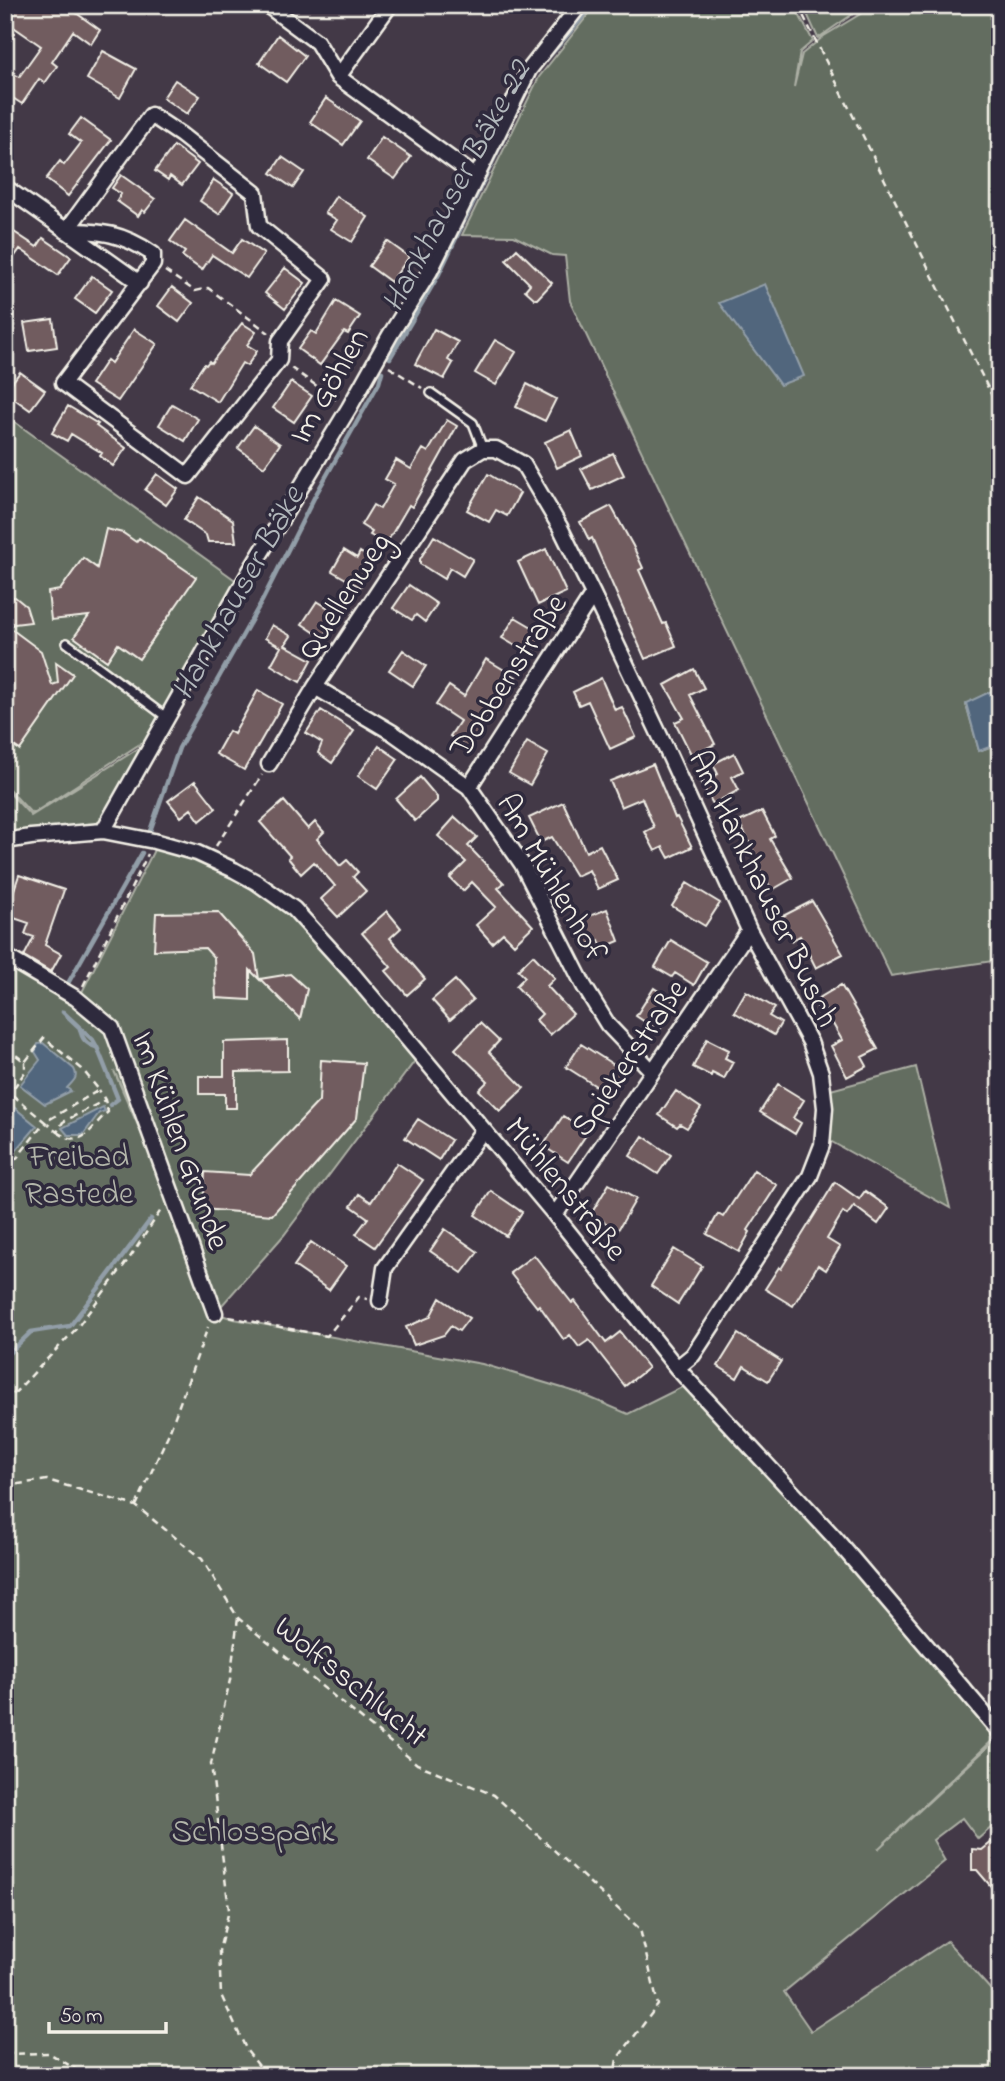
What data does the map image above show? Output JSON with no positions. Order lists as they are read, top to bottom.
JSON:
{
  "streets": {
    "street": [
      "Im Göhlen",
      "Quellenweg",
      "Dobbenstraße",
      "Am Mühlenhof",
      "Am Hankhauser Busch",
      "Spiekerstraße",
      "Im Kühlen Grunde",
      "Mühlenstraße"
    ],
    "path": ["Wolfsschlucht"]
  },
  "crossings": [
    ["Im Göhlen", "Mühlenstraße"],
    ["Quellenweg", "Am Mühlenhof"],
    ["Quellenweg", "Am Hankhauser Busch"],
    ["Dobbenstraße", "Am Mühlenhof"],
    ["Dobbenstraße", "Am Hankhauser Busch"],
    ["Am Mühlenhof", "Spiekerstraße"],
    ["Am Hankhauser Busch", "Spiekerstraße"],
    ["Am Hankhauser Busch", "Mühlenstraße"],
    ["Spiekerstraße", "Mühlenstraße"]
  ],
  "water": ["Hankhauser Bäke 22", "Hankhauser Bäke"],
  "parks": ["Freibad Rastede", "Schlosspark"],
  "scale_bar": "50 m"
}
